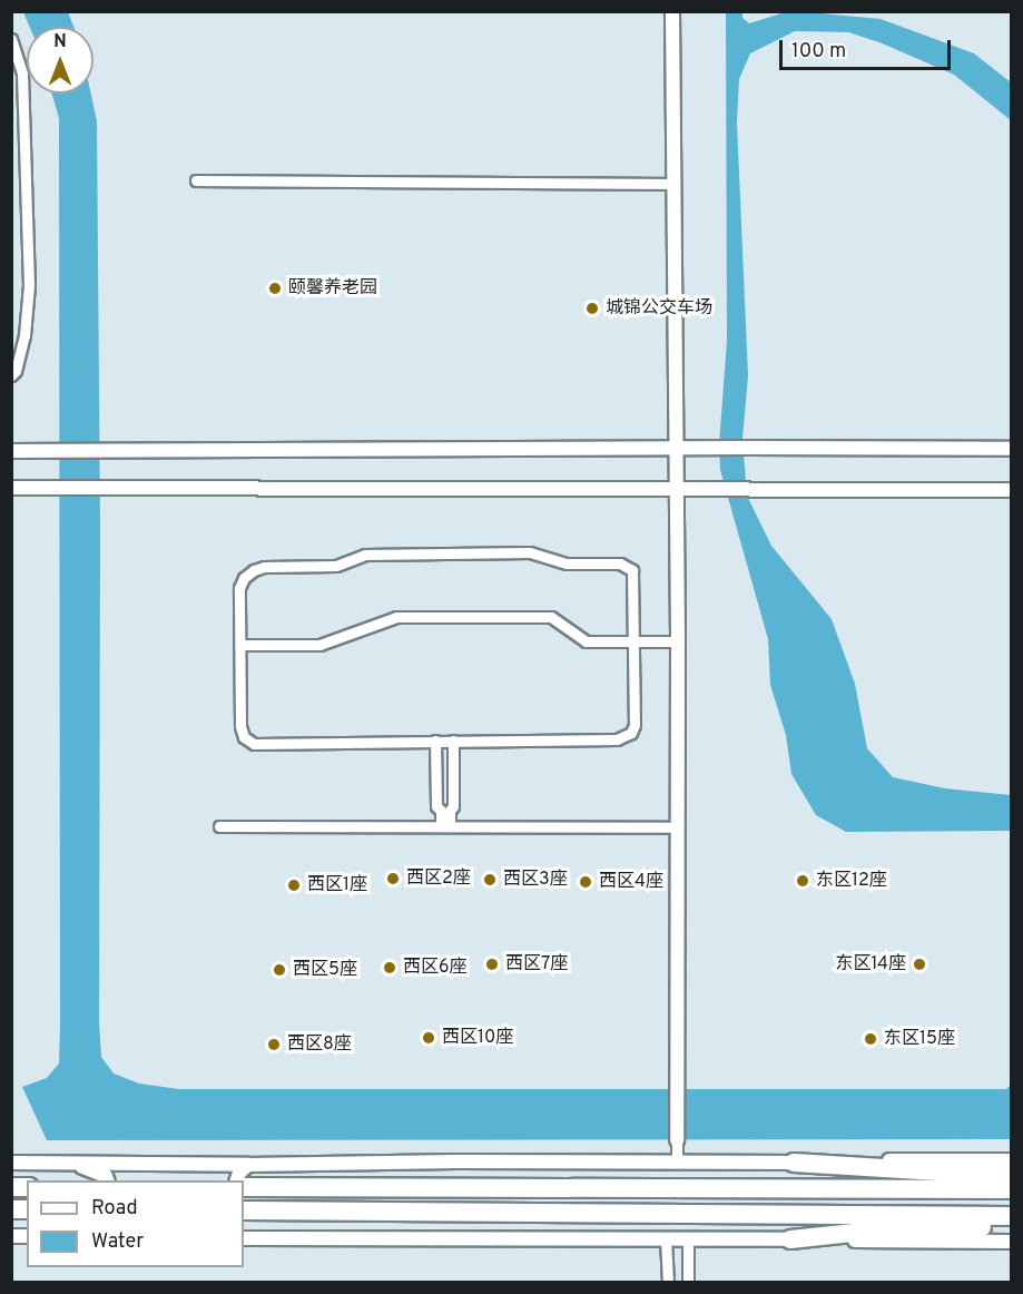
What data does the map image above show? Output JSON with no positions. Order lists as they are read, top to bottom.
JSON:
{
  "places": [
    "颐馨养老园",
    "城锦公交车场",
    "西区2座",
    "西区3座",
    "东区12座",
    "西区4座",
    "西区1座",
    "西区7座",
    "东区14座",
    "西区6座",
    "西区5座",
    "西区10座",
    "东区15座",
    "西区8座"
  ],
  "legend": ["Road", "Water"],
  "scale_bar": "100 m",
  "north": "top"
}
